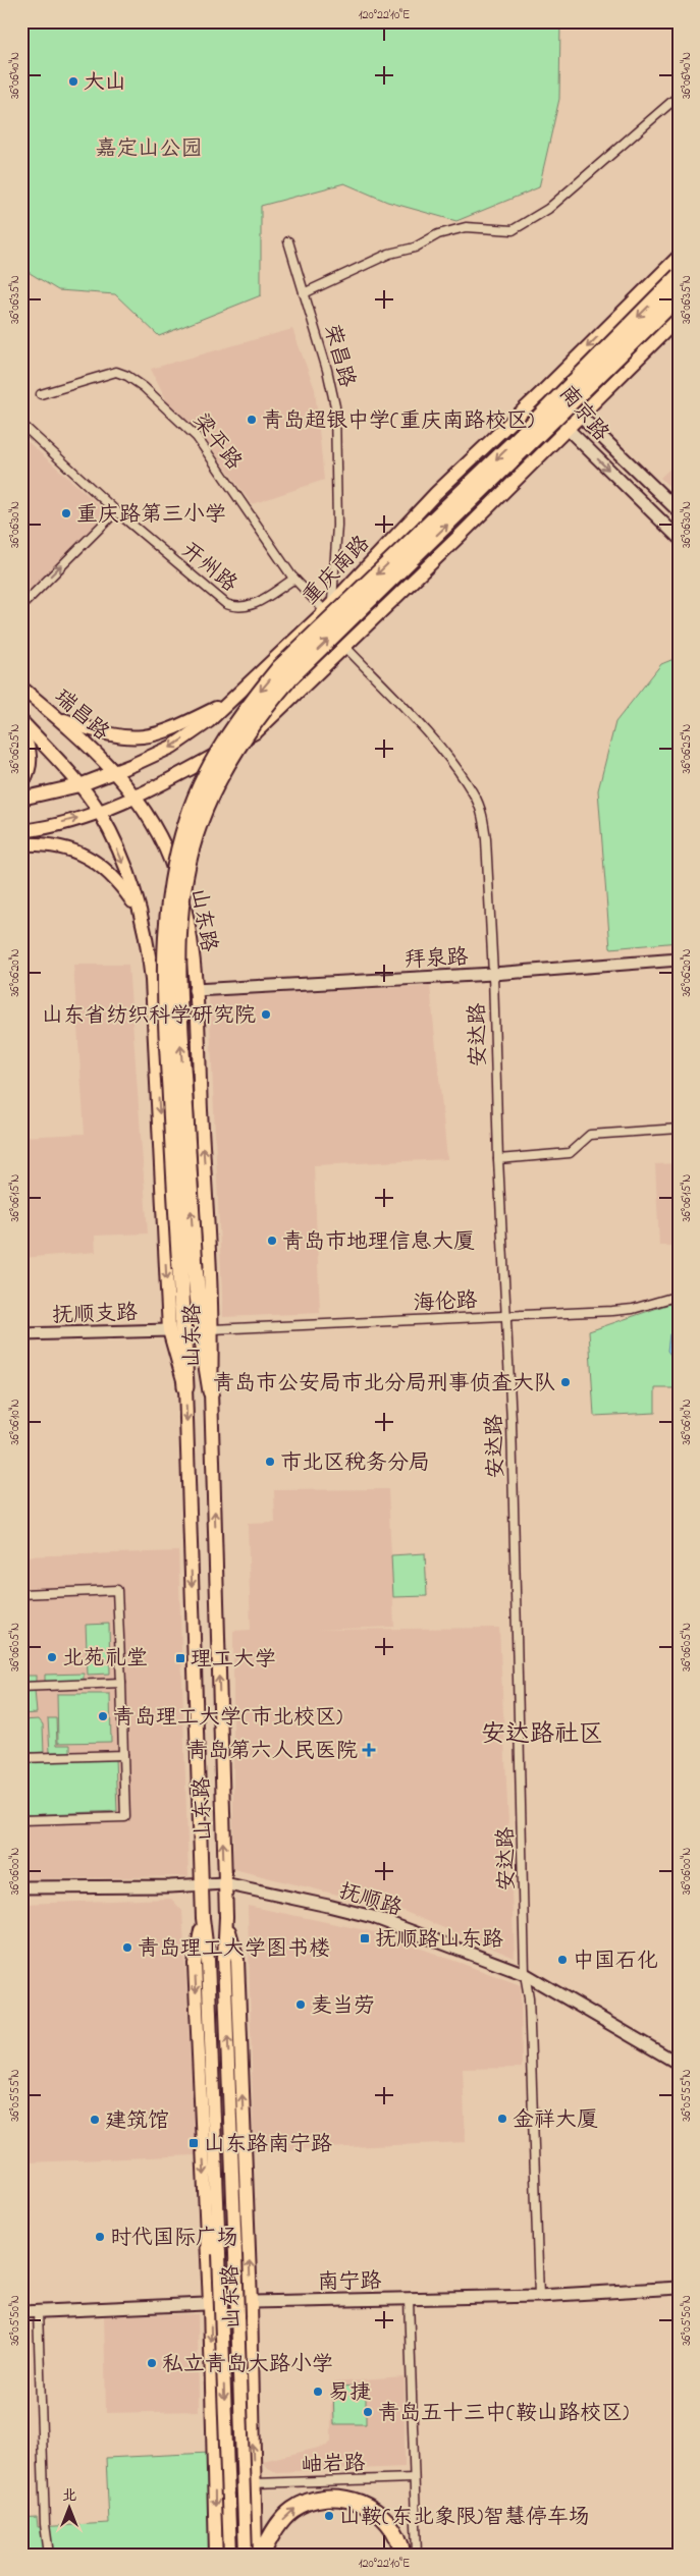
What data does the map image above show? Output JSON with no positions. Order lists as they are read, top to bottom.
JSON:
{
  "streets": {
    "main road": ["重庆南路", "瑞昌路", "山东路"],
    "street": [
      "荣昌路",
      "南京路",
      "梁平路",
      "开州路",
      "拜泉路",
      "安达路",
      "海伦路",
      "抚顺支路",
      "抚顺路",
      "南宁路",
      "岫岩路"
    ]
  },
  "crossings": [
    ["荣昌路", "梁平路"],
    ["荣昌路", "重庆南路"],
    ["南京路", "重庆南路"],
    ["梁平路", "开州路"],
    ["梁平路", "重庆南路"],
    ["重庆南路", "瑞昌路"],
    ["重庆南路", "山东路"],
    ["瑞昌路", "山东路"],
    ["山东路", "拜泉路"],
    ["山东路", "海伦路"],
    ["山东路", "抚顺支路"],
    ["山东路", "抚顺路"],
    ["山东路", "南宁路"],
    ["山东路", "岫岩路"],
    ["拜泉路", "安达路"],
    ["安达路", "海伦路"],
    ["安达路", "抚顺路"],
    ["安达路", "南宁路"]
  ],
  "districts": ["安达路社区"],
  "parks": ["嘉定山公园"],
  "places": {
    "other": [
      "大山",
      "青岛超银中学(重庆南路校区)",
      "重庆路第三小学",
      "山东省纺织科学研究院",
      "青岛市地理信息大厦",
      "青岛市公安局市北分局刑事侦查大队",
      "市北区税务分局",
      "北苑礼堂",
      "青岛理工大学(市北校区)",
      "青岛理工大学图书楼",
      "中国石化",
      "麦当劳",
      "金祥大厦",
      "建筑馆",
      "时代国际广场",
      "私立青岛大路小学",
      "易捷",
      "青岛五十三中(鞍山路校区)",
      "山鞍(东北象限)智慧停车场"
    ],
    "transit": ["理工大学", "抚顺路山东路", "山东路南宁路"],
    "health": ["青岛第六人民医院"]
  },
  "north": "top",
  "coordinates": [
    "120°22'10\"E",
    "36°06'40\"N",
    "36°06'35\"N",
    "36°06'30\"N",
    "36°06'25\"N",
    "36°06'20\"N",
    "36°06'15\"N",
    "36°06'10\"N",
    "36°06'05\"N",
    "36°06'00\"N",
    "36°05'55\"N",
    "36°05'50\"N"
  ]
}
